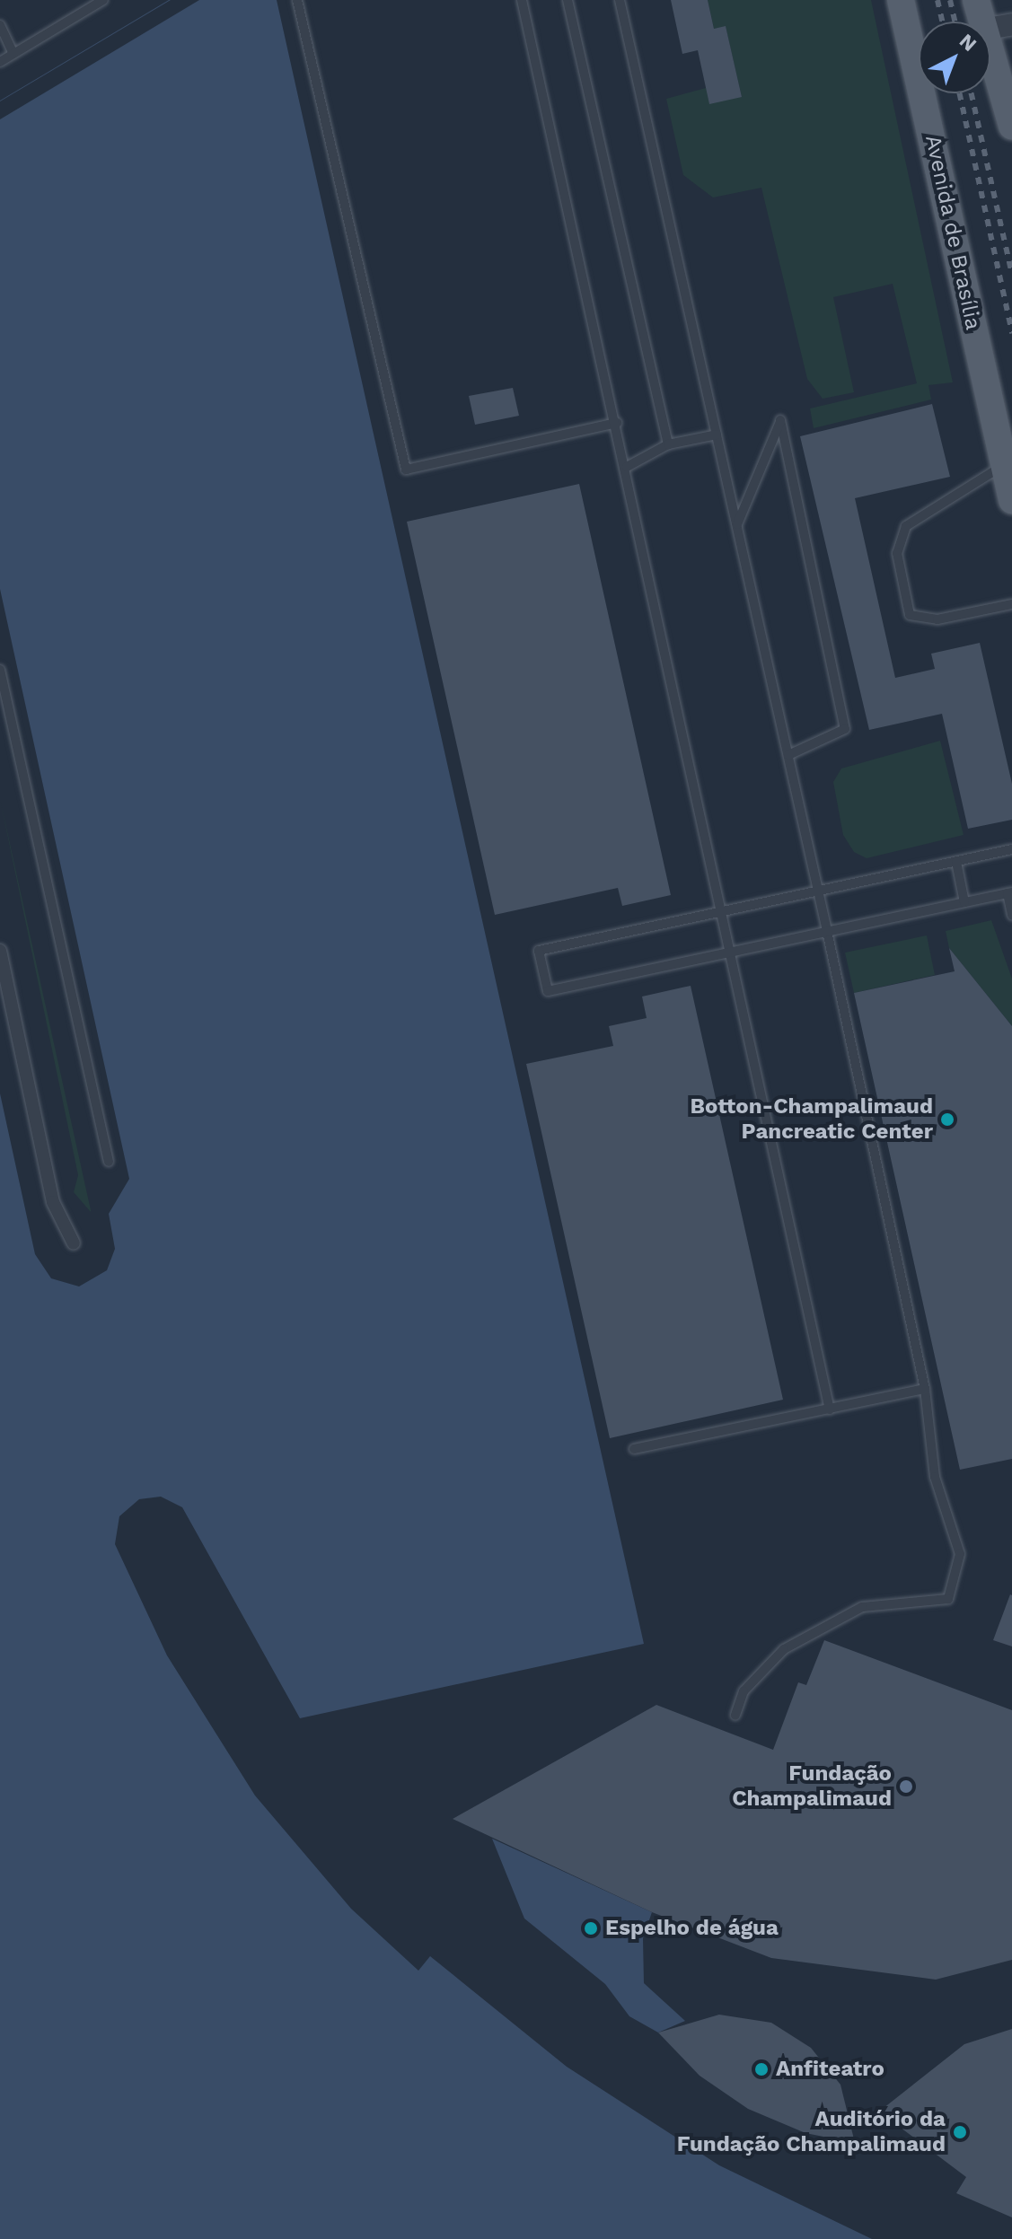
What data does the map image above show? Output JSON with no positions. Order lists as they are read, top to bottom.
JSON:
{
  "streets": {
    "main road": ["Avenida de Brasília"]
  },
  "places": [
    "Botton-Champalimaud Pancreatic Center",
    "Fundação Champalimaud",
    "Espelho de água",
    "Anfiteatro",
    "Auditório da Fundação Champalimaud"
  ],
  "north": "top right"
}
